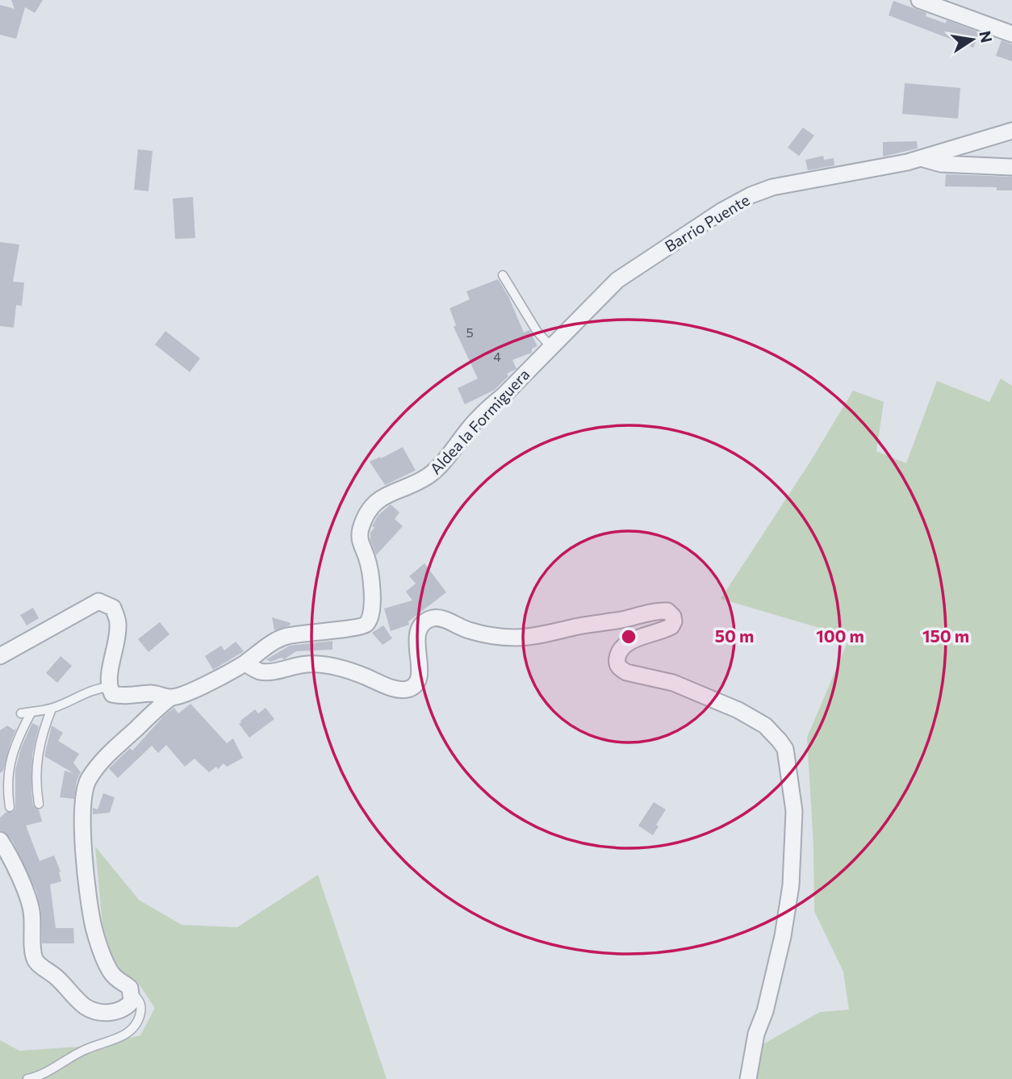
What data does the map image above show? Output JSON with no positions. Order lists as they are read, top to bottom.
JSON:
{
  "streets": {
    "street": ["Barrio Puente", "Aldea la Formiguera"]
  },
  "crossings": [
    ["Barrio Puente", "Aldea la Formiguera"]
  ],
  "house_numbers": ["5", "4"],
  "north": "right",
  "rings": ["50 m", "100 m", "150 m"]
}
